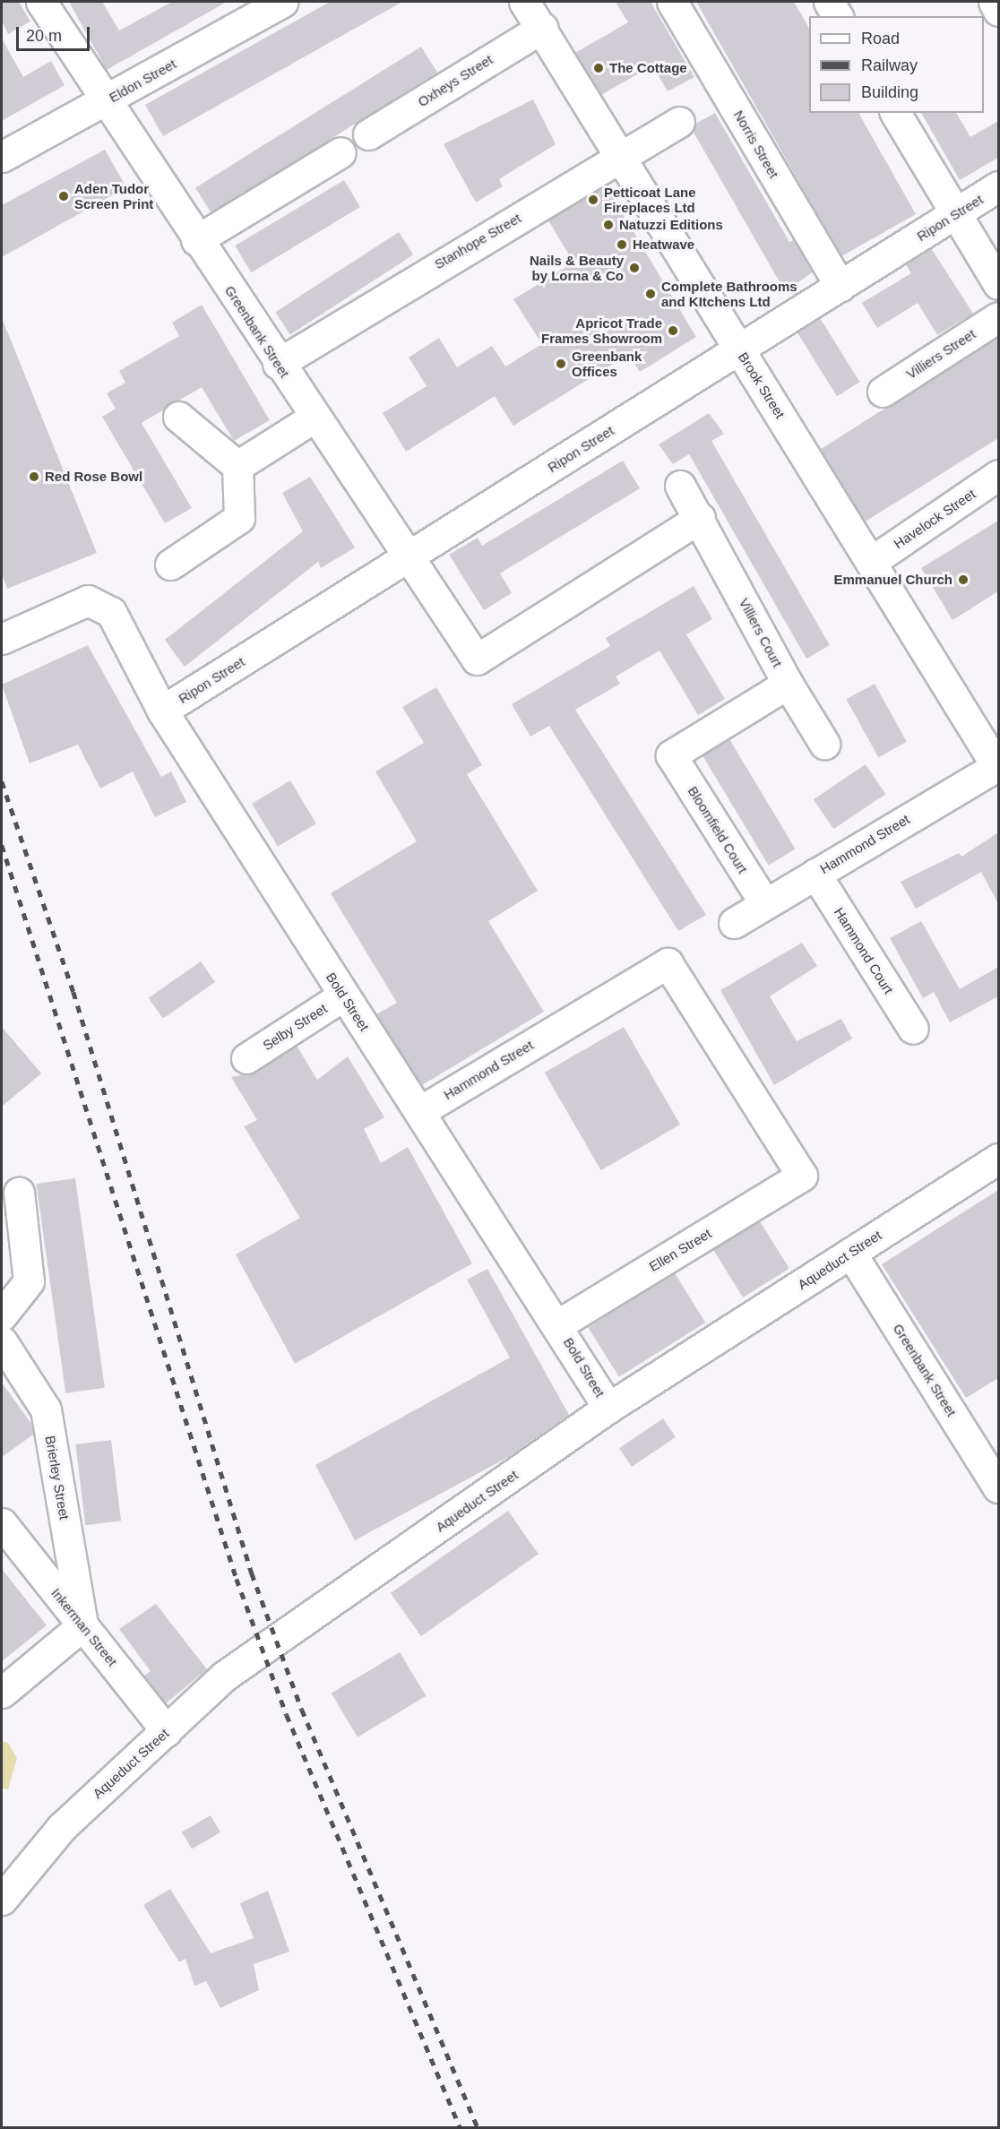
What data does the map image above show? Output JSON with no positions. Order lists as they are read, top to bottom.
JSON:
{
  "streets": {
    "street": [
      "Eldon Street",
      "Oxheys Street",
      "Norris Street",
      "Ripon Street",
      "Stanhope Street",
      "Greenbank Street",
      "Villiers Street",
      "Brook Street",
      "Havelock Street",
      "Villiers Court",
      "Bloomfield Court",
      "Hammond Street",
      "Hammond Court",
      "Bold Street",
      "Selby Street",
      "Ellen Street",
      "Aqueduct Street",
      "Brierley Street",
      "Inkerman Street"
    ]
  },
  "crossings": [
    ["Eldon Street", "Greenbank Street"],
    ["Oxheys Street", "Brook Street"],
    ["Norris Street", "Ripon Street"],
    ["Ripon Street", "Greenbank Street"],
    ["Ripon Street", "Brook Street"],
    ["Ripon Street", "Bold Street"],
    ["Stanhope Street", "Greenbank Street"],
    ["Stanhope Street", "Brook Street"],
    ["Greenbank Street", "Villiers Court"],
    ["Greenbank Street", "Aqueduct Street"],
    ["Brook Street", "Havelock Street"],
    ["Brook Street", "Hammond Street"],
    ["Villiers Court", "Bloomfield Court"],
    ["Bloomfield Court", "Hammond Street"],
    ["Hammond Street", "Hammond Court"],
    ["Hammond Street", "Bold Street"],
    ["Hammond Street", "Ellen Street"],
    ["Bold Street", "Selby Street"],
    ["Bold Street", "Ellen Street"],
    ["Bold Street", "Aqueduct Street"],
    ["Aqueduct Street", "Inkerman Street"],
    ["Brierley Street", "Inkerman Street"]
  ],
  "places": [
    "The Cottage",
    "Aden Tudor Screen Print",
    "Petticoat Lane Fireplaces Ltd",
    "Natuzzi Editions",
    "Heatwave",
    "Nails & Beauty by Lorna & Co",
    "Complete Bathrooms and KItchens Ltd",
    "Apricot Trade Frames Showroom",
    "Greenbank Offices",
    "Red Rose Bowl",
    "Emmanuel Church"
  ],
  "legend": ["Road", "Railway", "Building"],
  "scale_bar": "20 m"
}
